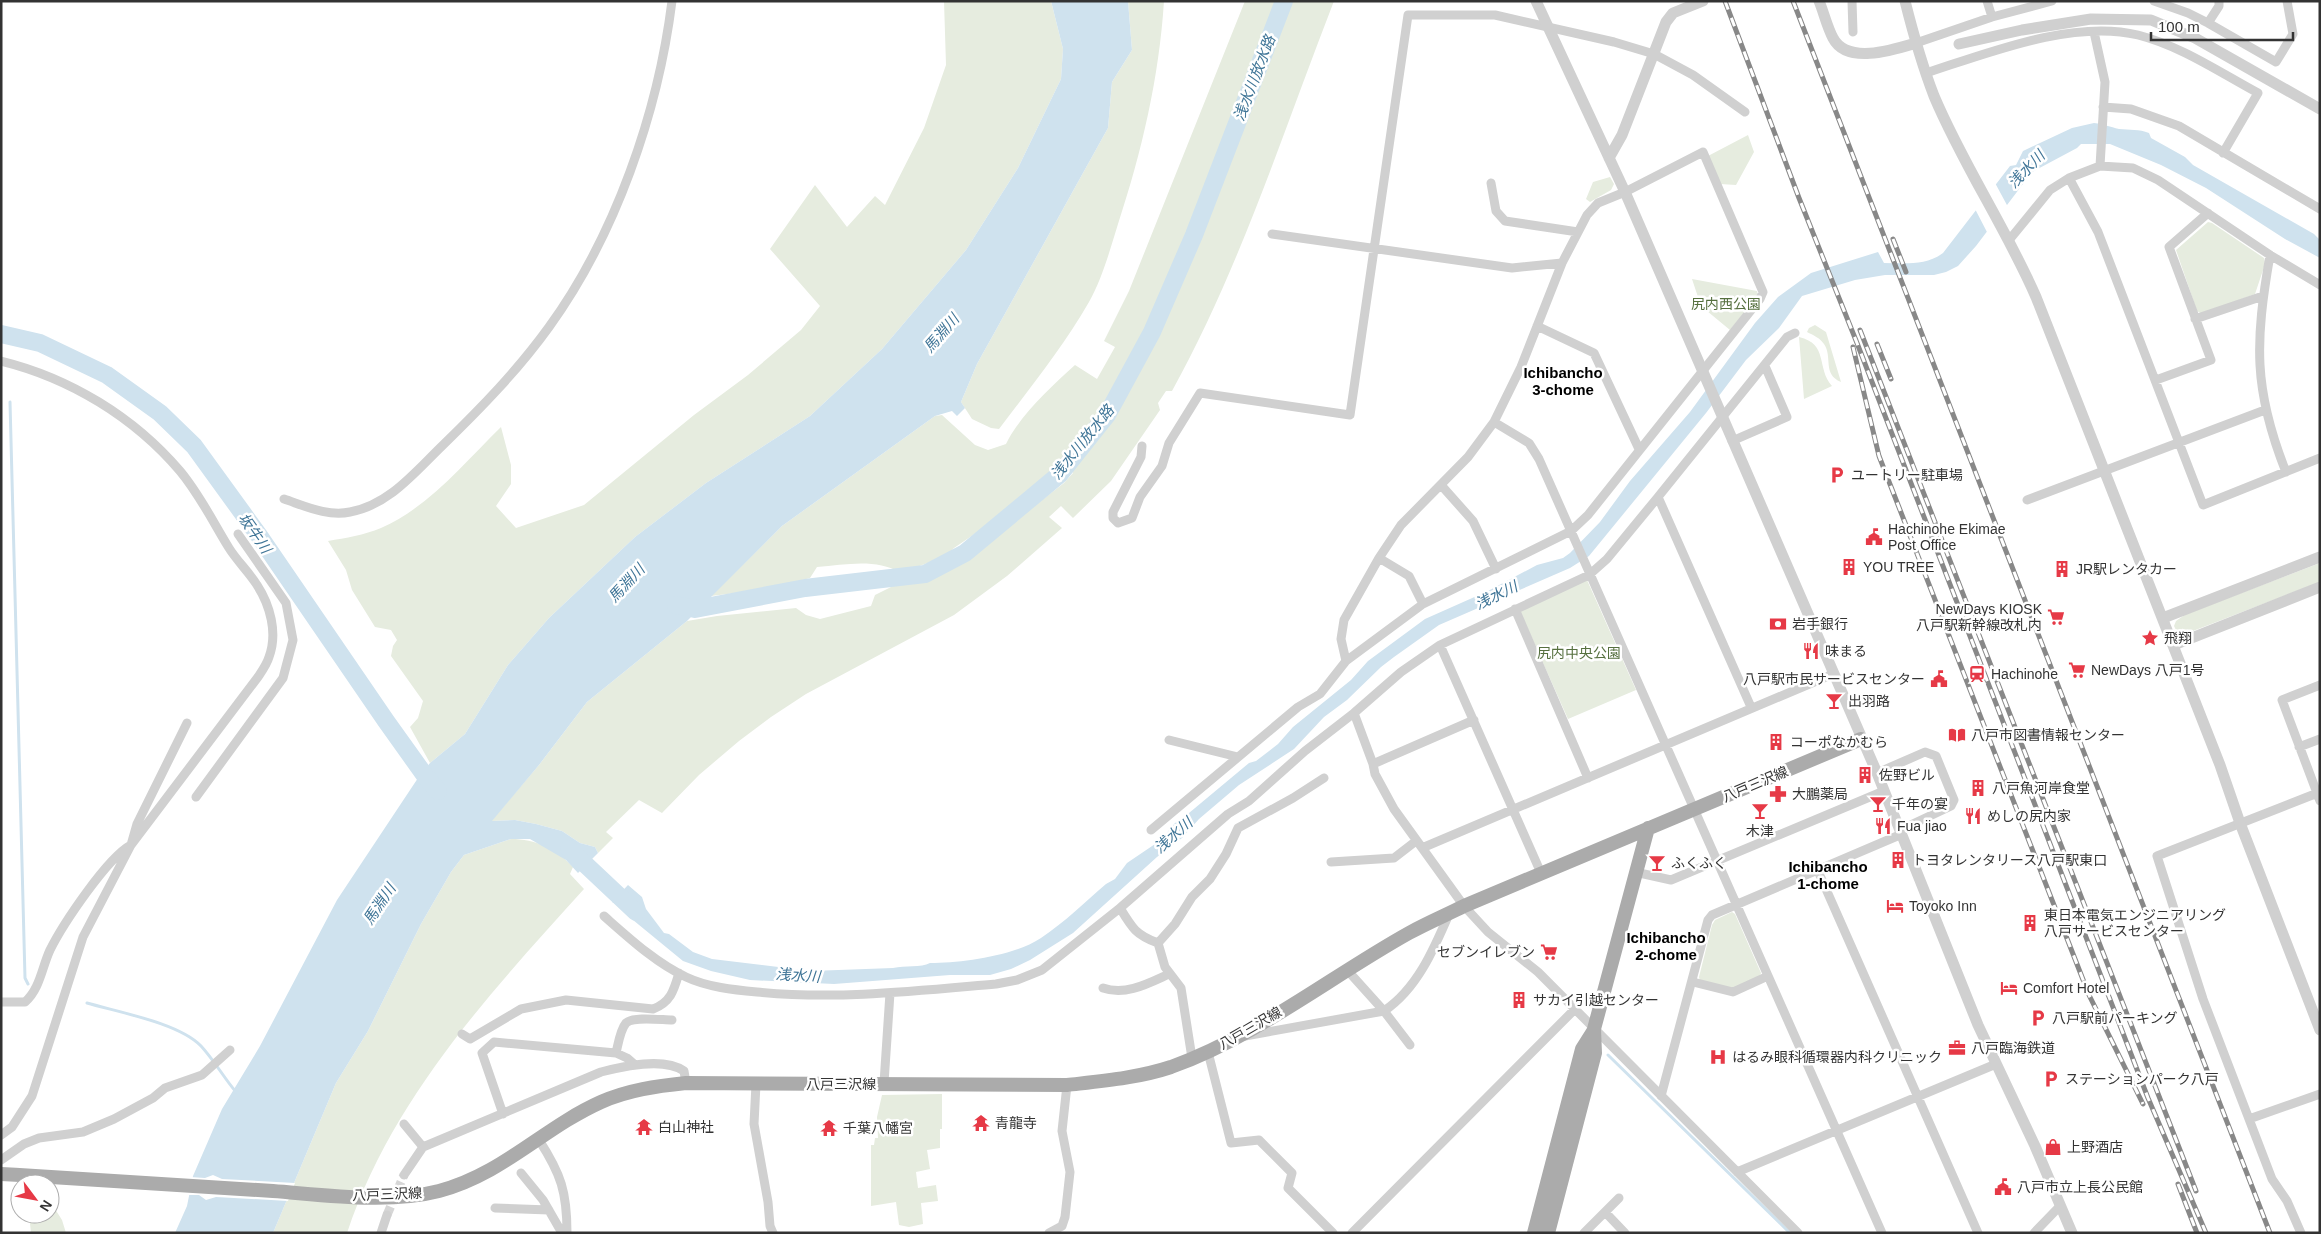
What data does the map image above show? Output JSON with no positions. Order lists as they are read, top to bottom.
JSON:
{
  "streets": {
    "main road": ["八戸三沢線"]
  },
  "districts": ["Ichibancho 3-chome", "Ichibancho 1-chome", "Ichibancho 2-chome"],
  "water": [
    "浅水川放水路",
    "浅水川",
    "馬淵川",
    "坂牛川"
  ],
  "parks": ["尻内西公園", "尻内中央公園"],
  "places": {
    "parking": ["ユートリー駐車場", "八戸駅前パーキング", "ステーションパーク八戸"],
    "public building": ["Hachinohe Ekimae Post Office", "八戸駅市民サービスセンター", "八戸市立上長公民館"],
    "building": [
      "YOU TREE",
      "JR駅レンタカー",
      "コーポなかむら",
      "佐野ビル",
      "八戸魚河岸食堂",
      "トヨタレンタリース八戸駅東口",
      "東日本電気エンジニアリング 八戸サービスセンター",
      "サカイ引越センター"
    ],
    "supermarket": ["NewDays KIOSK 八戸駅新幹線改札内", "NewDays 八戸1号", "セブンイレブン"],
    "bank": ["岩手銀行"],
    "place": ["飛翔"],
    "restaurant": ["味まる", "めしの尻内家", "Fua jiao"],
    "station": ["Hachinohe"],
    "bar": [
      "出羽路",
      "千年の宴",
      "木津",
      "ふくふく"
    ],
    "library": ["八戸市図書情報センター"],
    "pharmacy": ["大鵬薬局"],
    "hotel": ["Toyoko Inn", "Comfort Hotel"],
    "office": ["八戸臨海鉄道"],
    "hospital": ["はるみ眼科循環器内科クリニック"],
    "temple": ["青龍寺", "白山神社", "千葉八幡宮"],
    "shop": ["上野酒店"]
  },
  "scale_bar": "100 m",
  "north": "bottom right"
}
